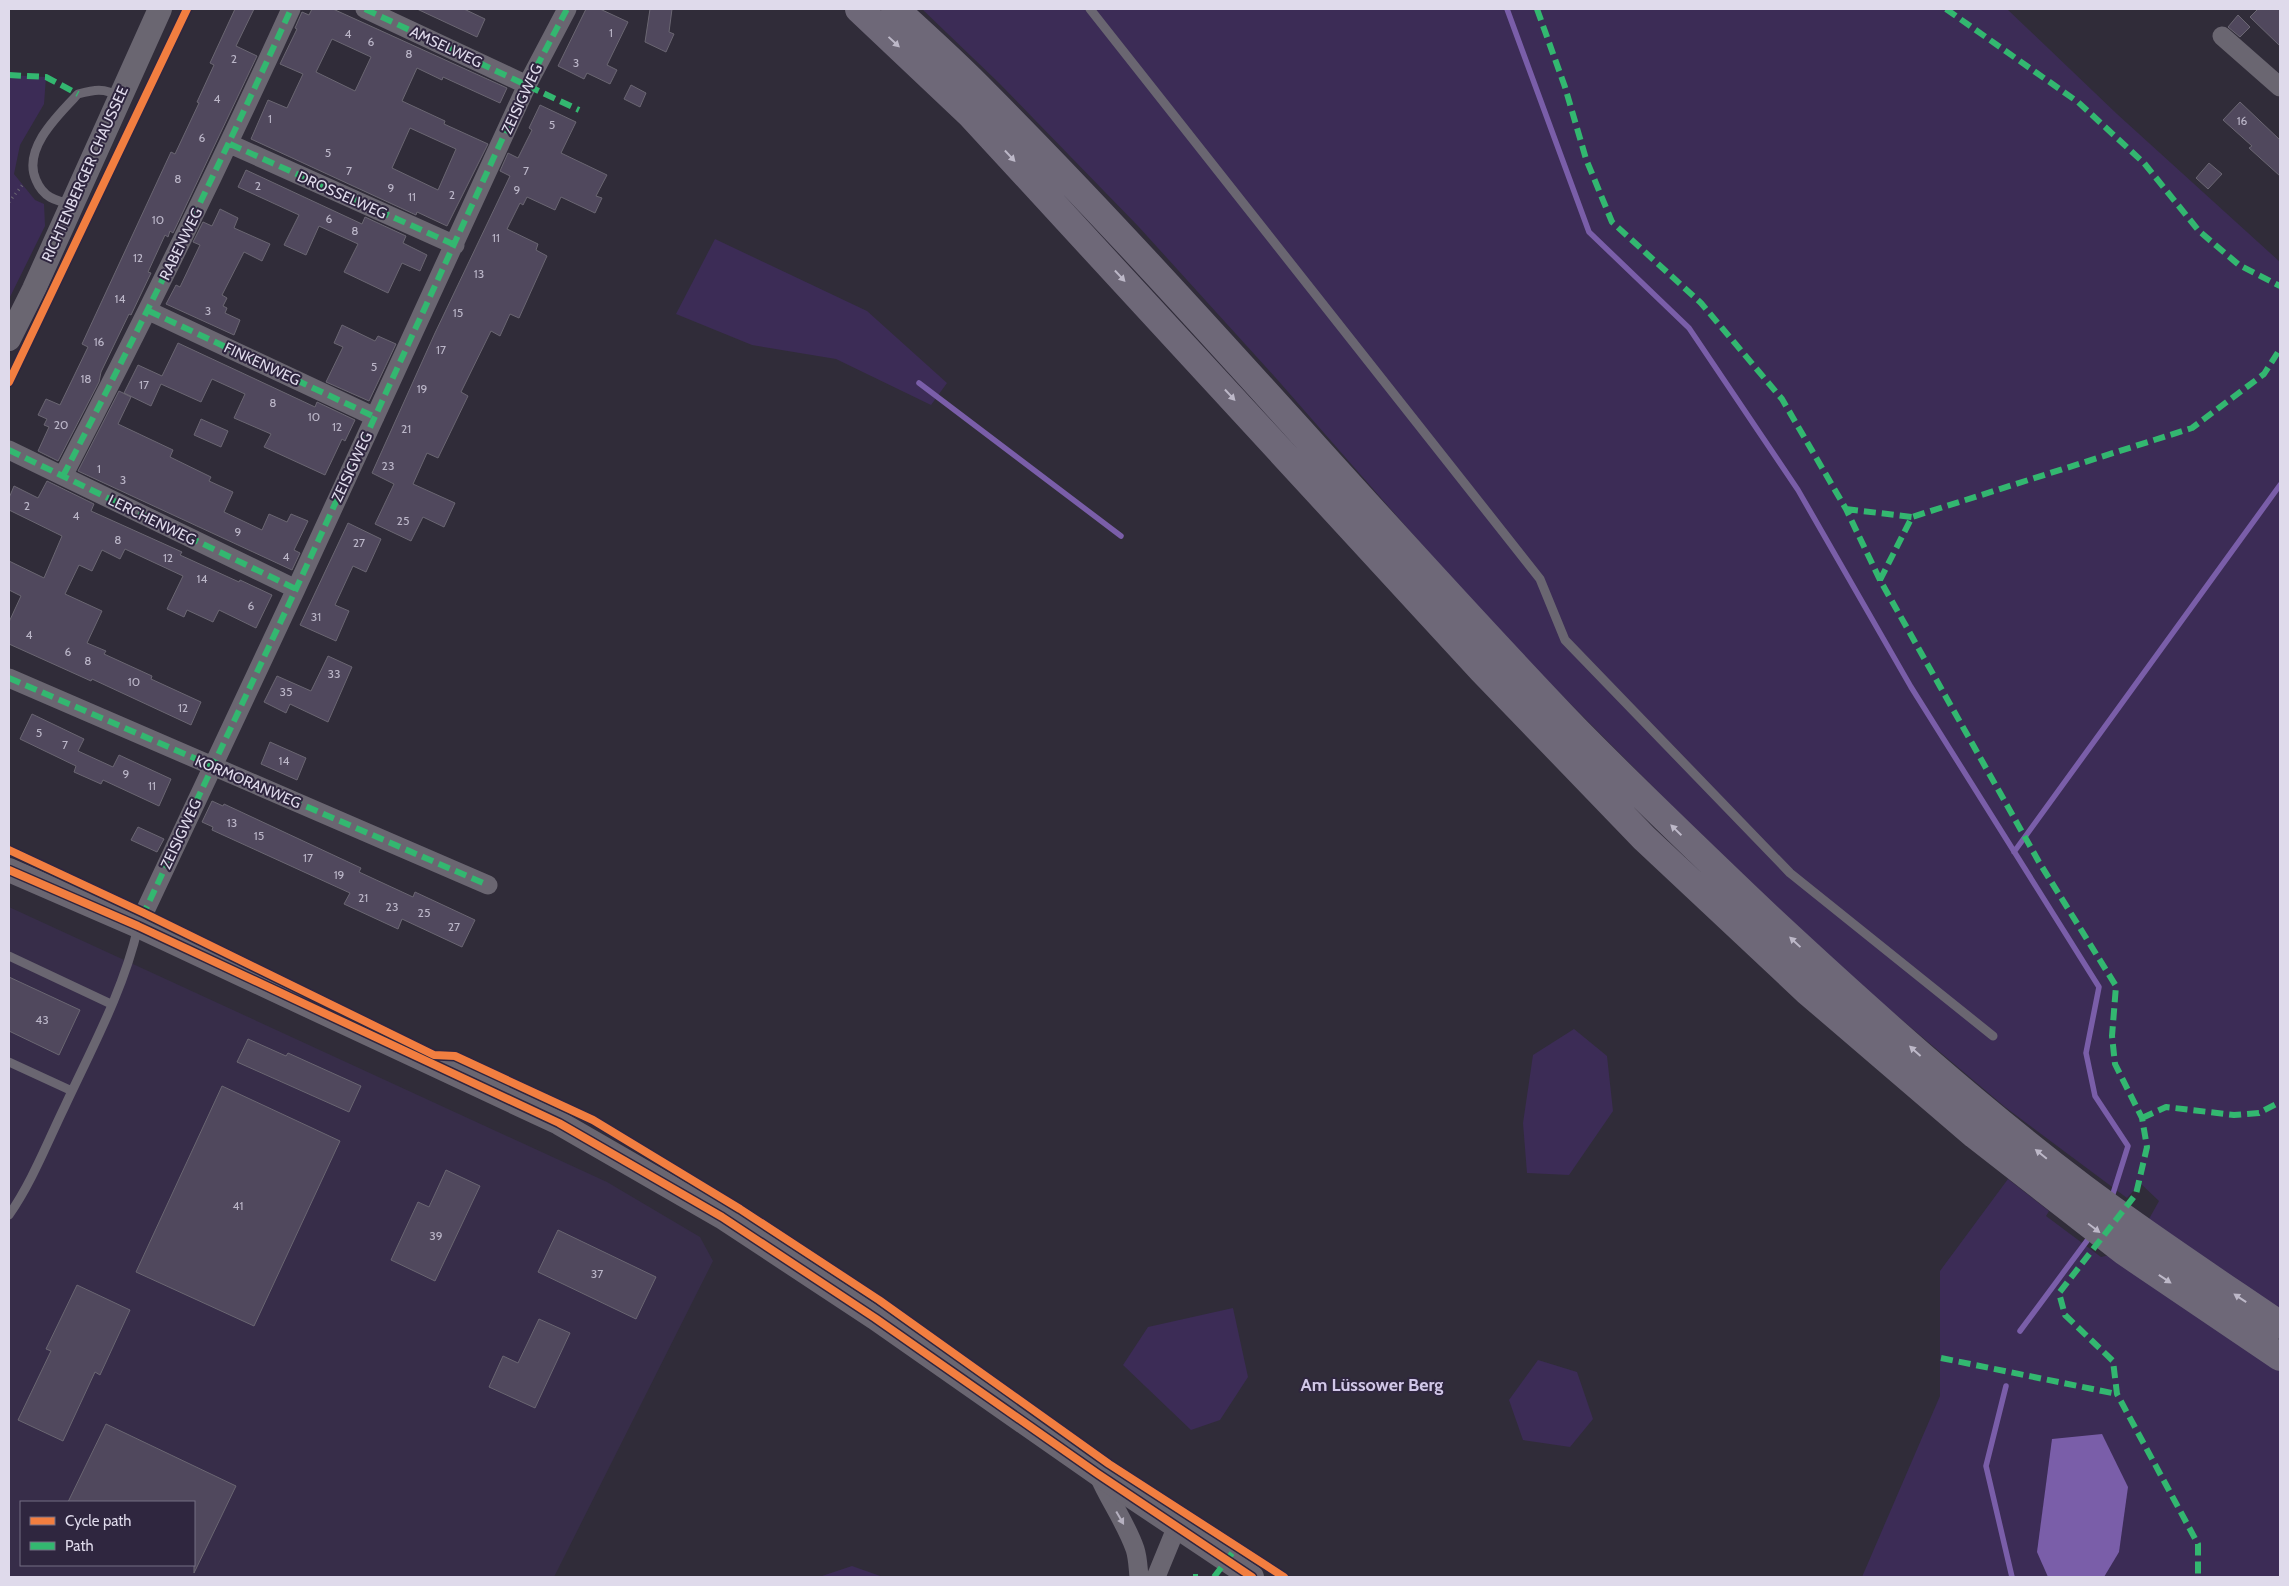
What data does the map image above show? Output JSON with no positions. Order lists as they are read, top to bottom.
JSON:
{
  "streets": {
    "street": [
      "AMSELWEG",
      "ZEISIGWEG",
      "RICHTENBERGER CHAUSSEE",
      "DROSSELWEG",
      "RABENWEG",
      "FINKENWEG",
      "LERCHENWEG",
      "KORMORANWEG"
    ]
  },
  "crossings": [
    ["AMSELWEG", "ZEISIGWEG"],
    ["ZEISIGWEG", "DROSSELWEG"],
    ["ZEISIGWEG", "FINKENWEG"],
    ["ZEISIGWEG", "LERCHENWEG"],
    ["ZEISIGWEG", "KORMORANWEG"],
    ["DROSSELWEG", "RABENWEG"],
    ["RABENWEG", "FINKENWEG"],
    ["RABENWEG", "LERCHENWEG"]
  ],
  "districts": ["Am Lüssower Berg"],
  "house_numbers": [
    "1",
    "4",
    "6",
    "8",
    "2",
    "3",
    "4",
    "1",
    "16",
    "5",
    "6",
    "5",
    "7",
    "7",
    "8",
    "2",
    "9",
    "9",
    "2",
    "11",
    "6",
    "10",
    "8",
    "11",
    "12",
    "13",
    "14",
    "3",
    "15",
    "16",
    "17",
    "5",
    "18",
    "17",
    "19",
    "8",
    "10",
    "20",
    "12",
    "21",
    "23",
    "1",
    "3",
    "2",
    "4",
    "25",
    "9",
    "8",
    "27",
    "4",
    "12",
    "14",
    "6",
    "31",
    "4",
    "6",
    "8",
    "33",
    "10",
    "35",
    "12",
    "5",
    "7",
    "14",
    "9",
    "11",
    "13",
    "15",
    "17",
    "19",
    "21",
    "23",
    "25",
    "27",
    "43",
    "41",
    "39",
    "37"
  ],
  "legend": ["Cycle path", "Path"]
}
